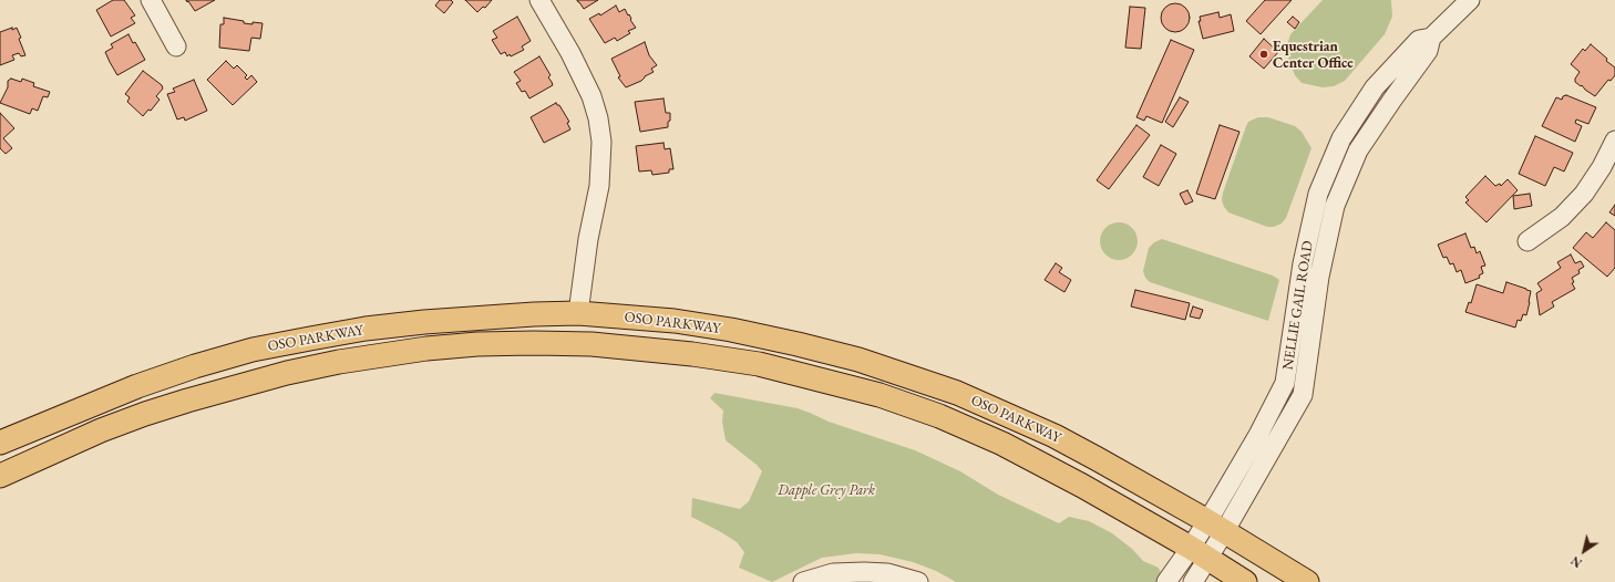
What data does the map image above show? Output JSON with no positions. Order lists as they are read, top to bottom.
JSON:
{
  "streets": {
    "main road": ["OSO PARKWAY"],
    "street": ["NELLIE GAIL ROAD"]
  },
  "crossings": [
    ["NELLIE GAIL ROAD", "OSO PARKWAY"]
  ],
  "parks": ["Dapple Grey Park"],
  "places": ["Equestrian Center Office"],
  "north": "bottom left"
}
